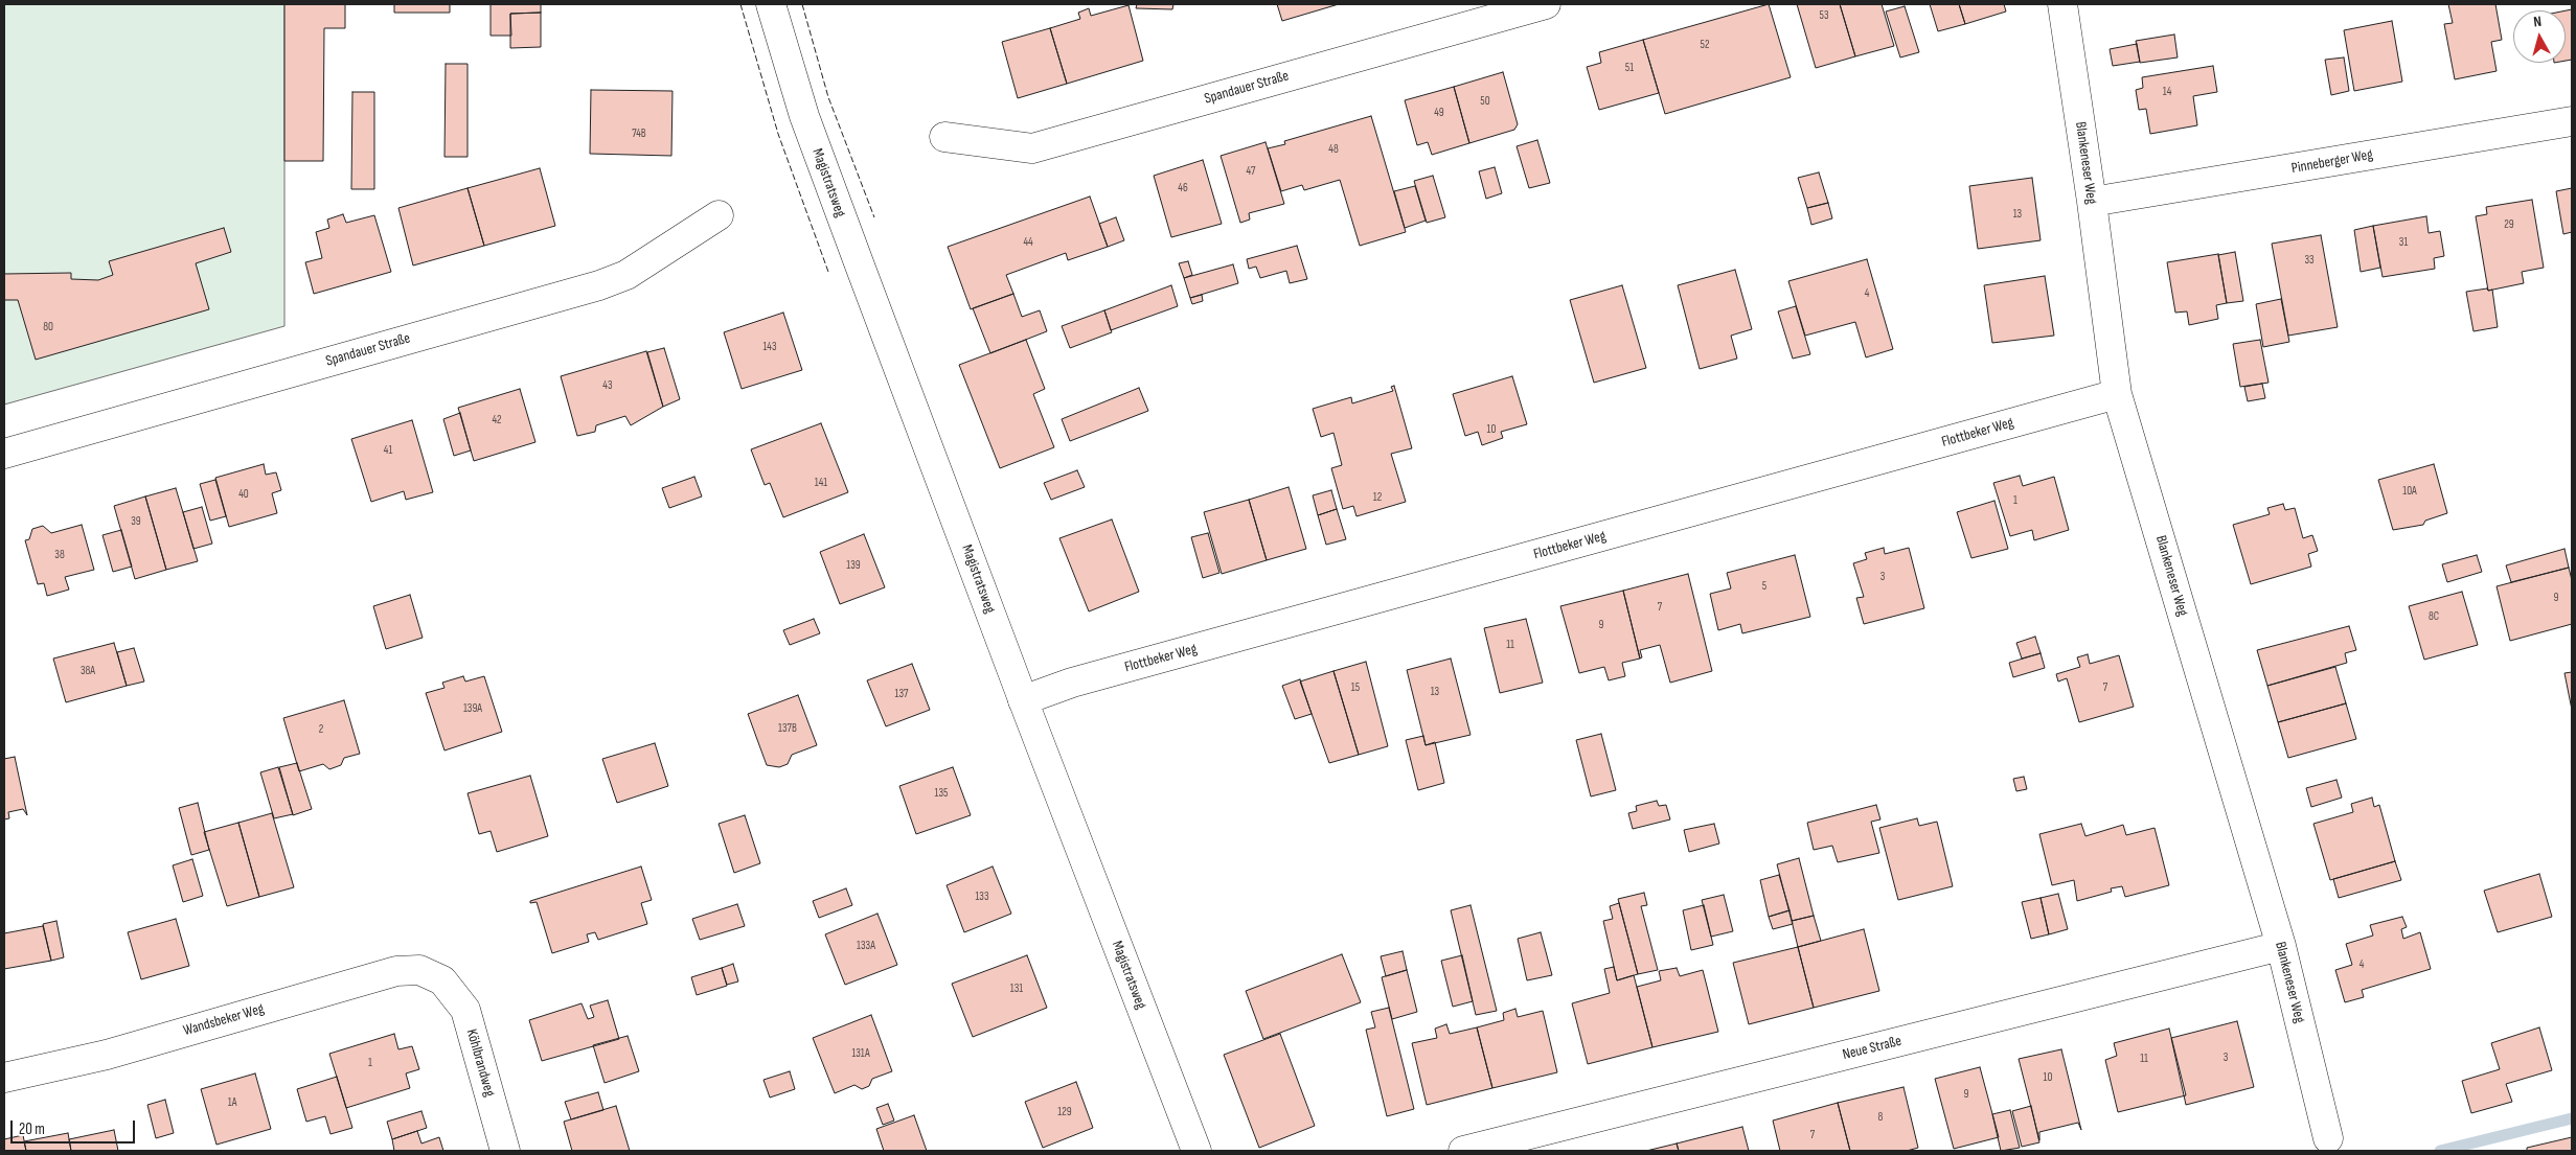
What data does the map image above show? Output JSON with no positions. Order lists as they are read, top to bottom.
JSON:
{
  "streets": {
    "street": [
      "Spandauer Straße",
      "Pinneberger Weg",
      "Blankeneser Weg",
      "Magistratsweg",
      "Flottbeker Weg",
      "Wandsbeker Weg",
      "Neue Straße",
      "Köhlbrandweg"
    ]
  },
  "crossings": [
    ["Pinneberger Weg", "Blankeneser Weg"],
    ["Blankeneser Weg", "Flottbeker Weg"],
    ["Blankeneser Weg", "Neue Straße"],
    ["Magistratsweg", "Flottbeker Weg"],
    ["Wandsbeker Weg", "Köhlbrandweg"]
  ],
  "house_numbers": [
    "53",
    "52",
    "51",
    "14",
    "50",
    "49",
    "74B",
    "48",
    "47",
    "46",
    "13",
    "29",
    "44",
    "31",
    "33",
    "4",
    "80",
    "143",
    "43",
    "42",
    "10",
    "41",
    "141",
    "10A",
    "40",
    "12",
    "1",
    "39",
    "38",
    "139",
    "3",
    "5",
    "9",
    "7",
    "8C",
    "9",
    "11",
    "38A",
    "15",
    "7",
    "13",
    "137",
    "139A",
    "137B",
    "2",
    "135",
    "133",
    "133A",
    "4",
    "131",
    "131A",
    "3",
    "11",
    "1",
    "10",
    "9",
    "1A",
    "129",
    "8",
    "7"
  ],
  "scale_bar": "20 m",
  "north": "top"
}
